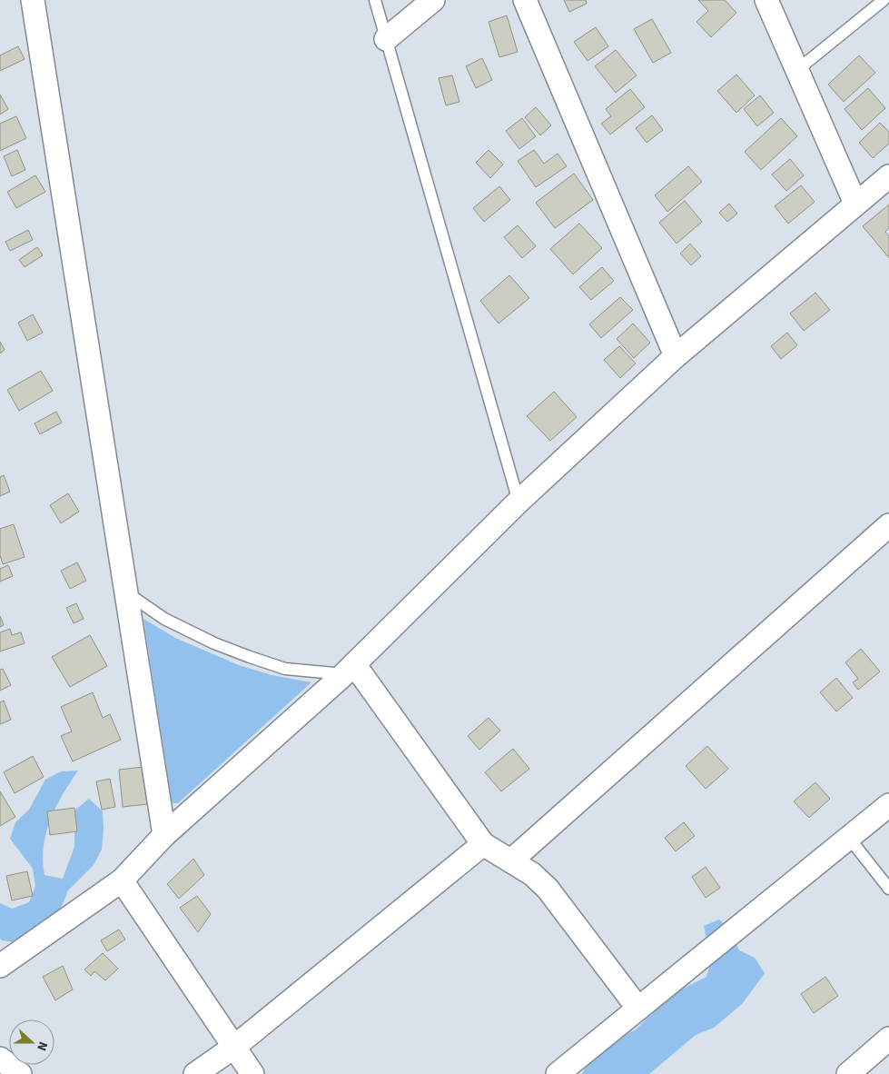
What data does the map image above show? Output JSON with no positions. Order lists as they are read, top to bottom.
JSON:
{
  "north": "right"
}
